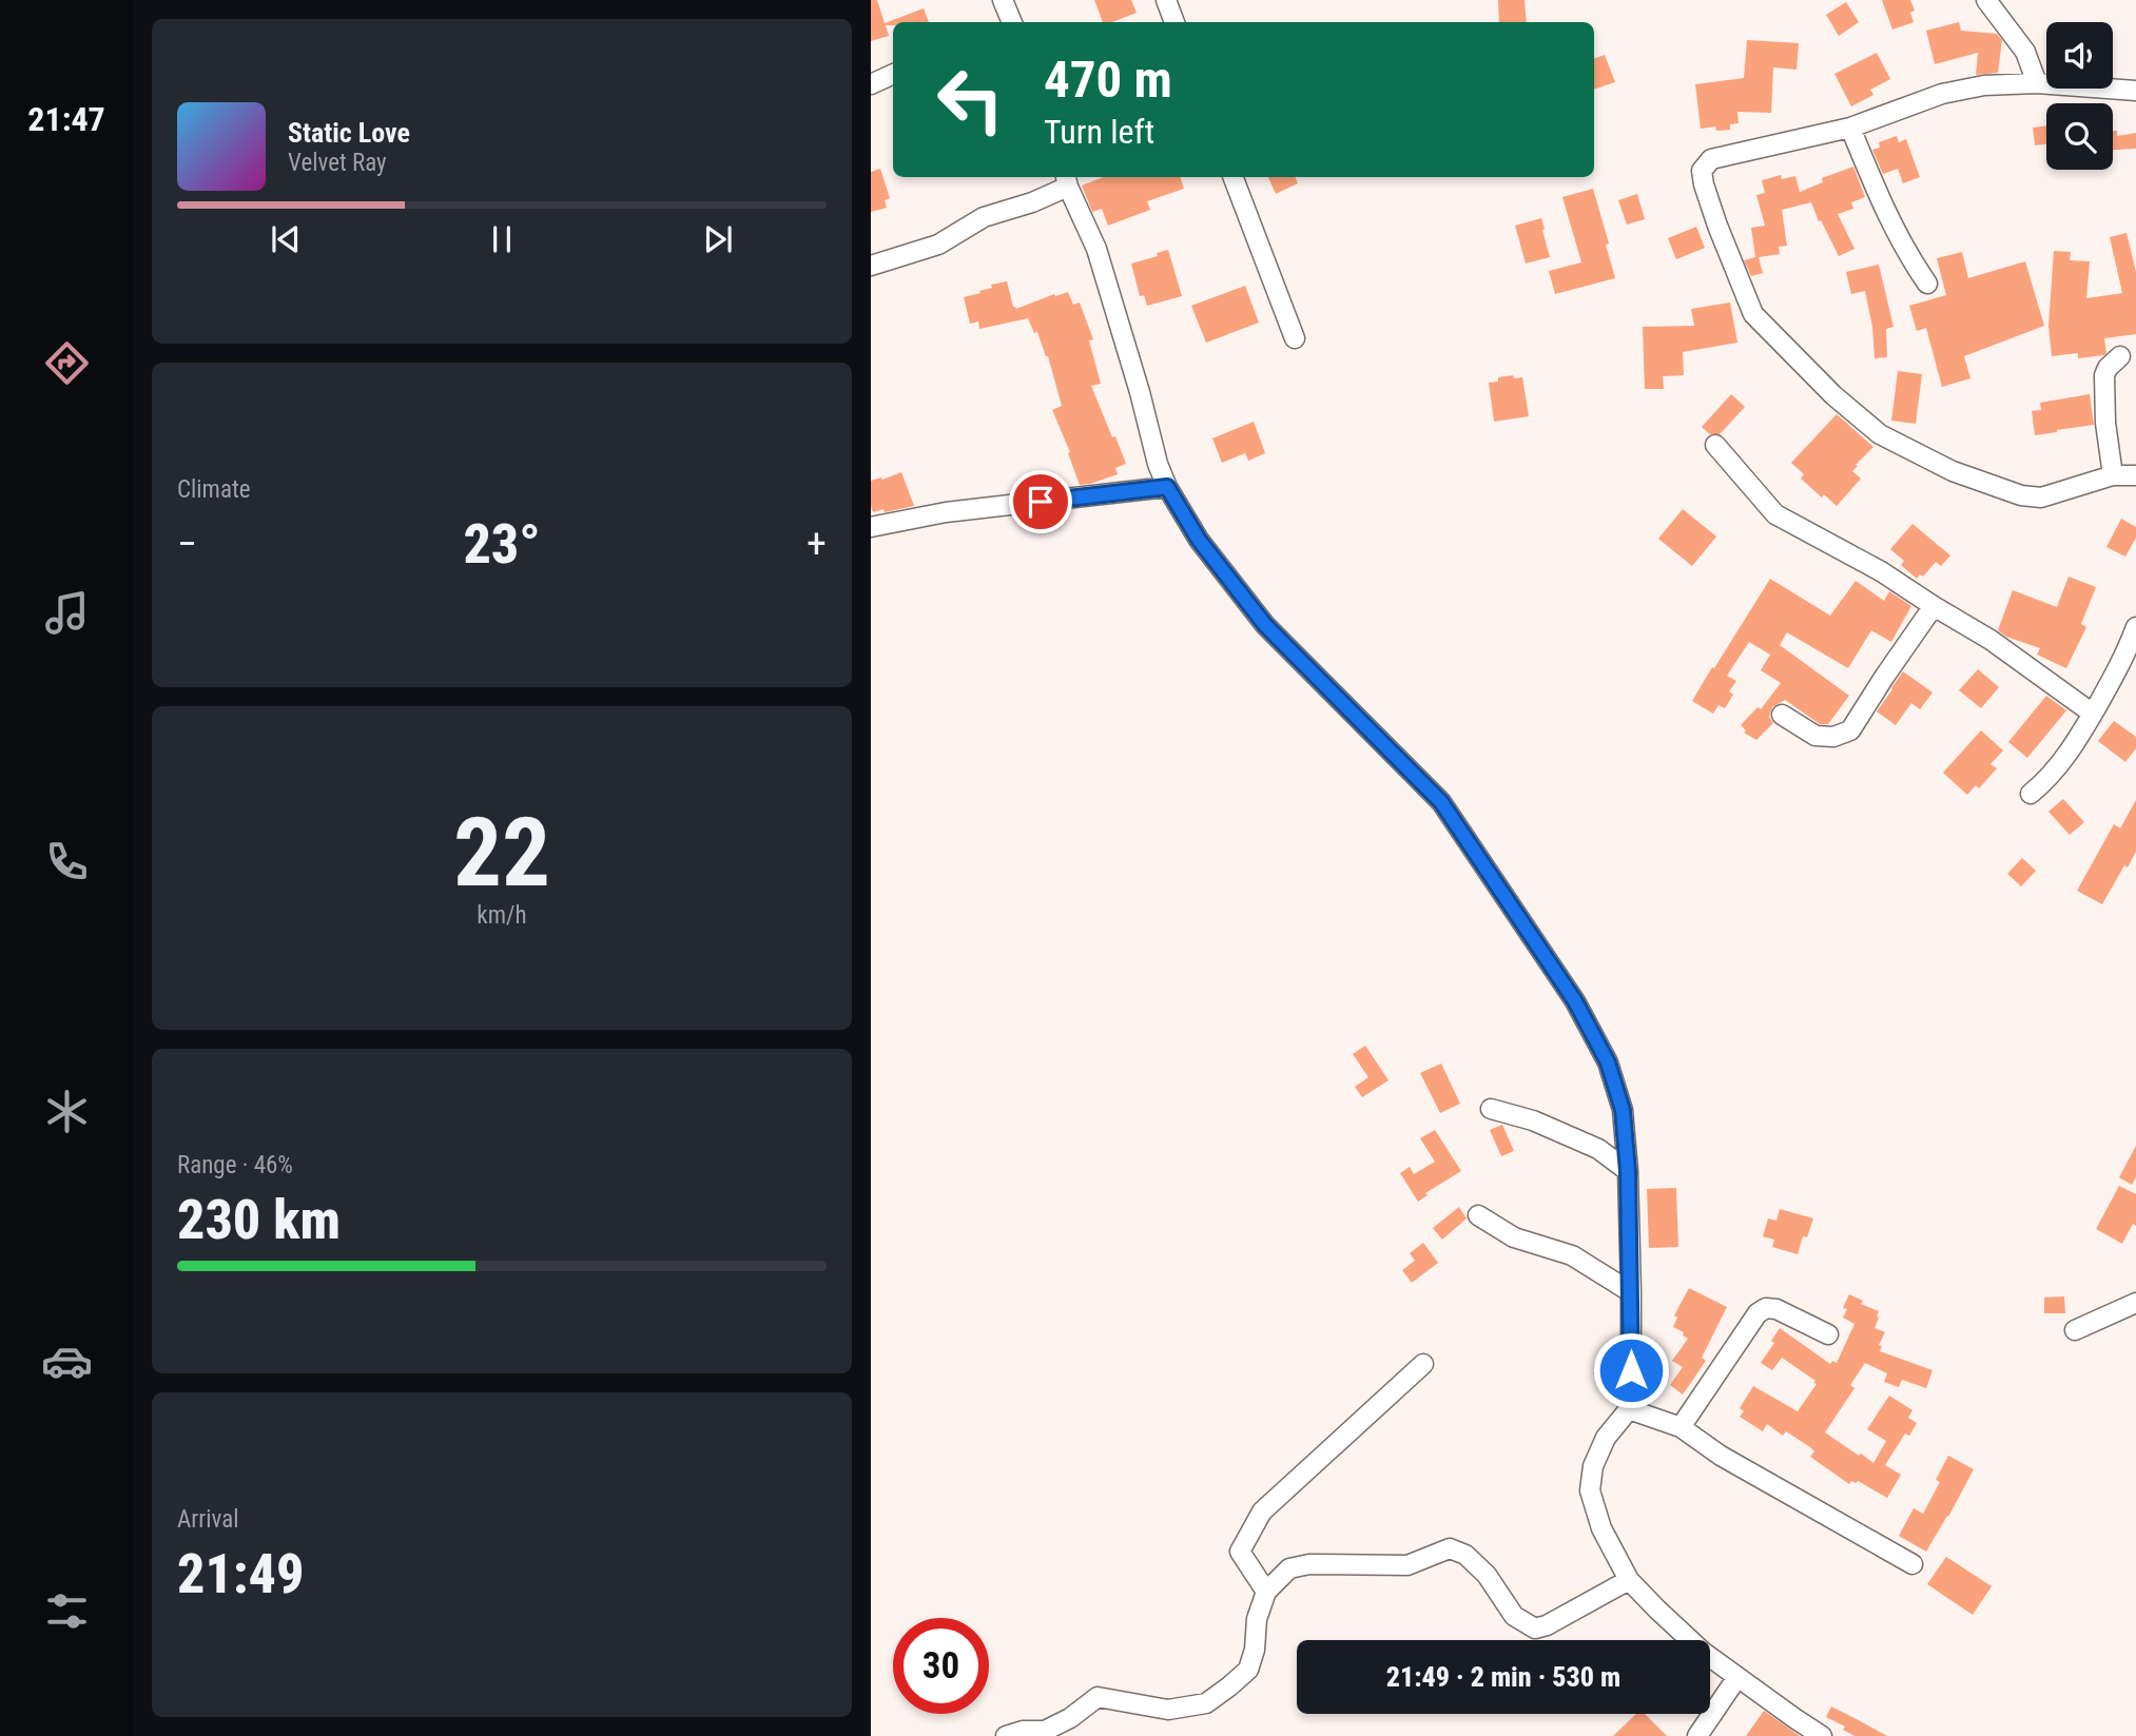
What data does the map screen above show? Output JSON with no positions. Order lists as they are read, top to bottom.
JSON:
{
  "page": {
    "tabs": "21:47",
    "turn": ["470 m", "Turn left"],
    "song": ["Static Love", "Velvet Ray"],
    "tile": [
      "Climate",
      ["22", "km/h"],
      ["Range · 46%", "230 km"],
      ["Arrival", "21:49"]
    ],
    "heat": ["−", "23°", "+"],
    "limit": "30",
    "trip": "21:49 · 2 min · 530 m"
  }
}
